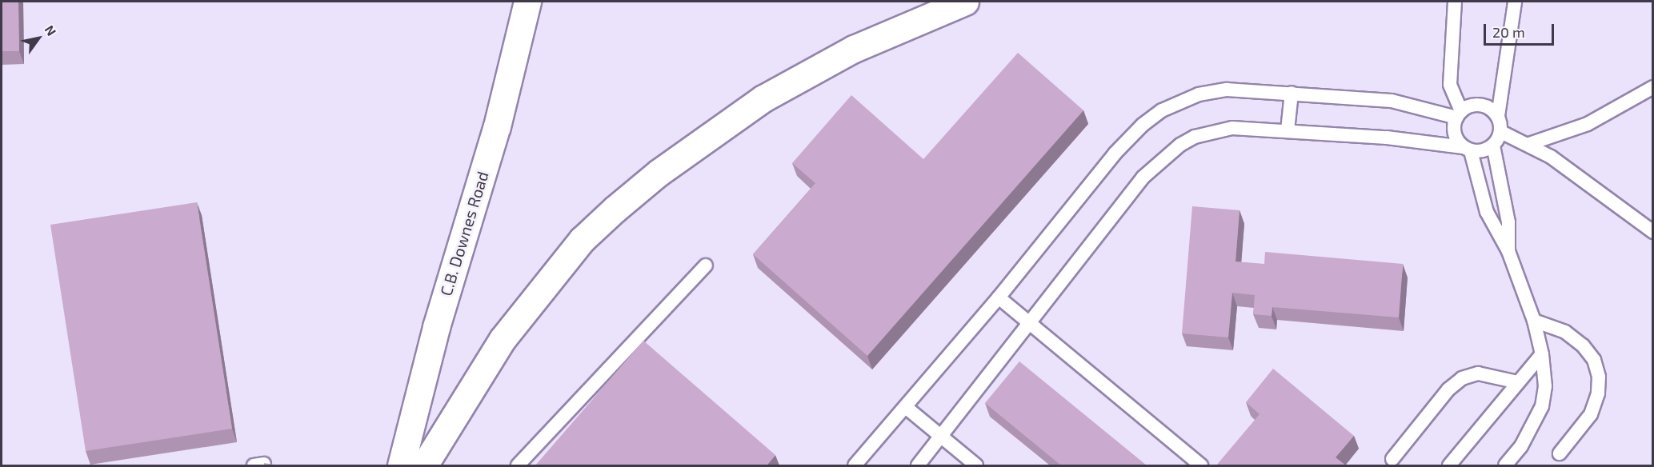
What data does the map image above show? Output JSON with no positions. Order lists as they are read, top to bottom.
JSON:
{
  "streets": {
    "main road": ["C.B. Downes Road"]
  },
  "scale_bar": "20 m",
  "north": "top right"
}
